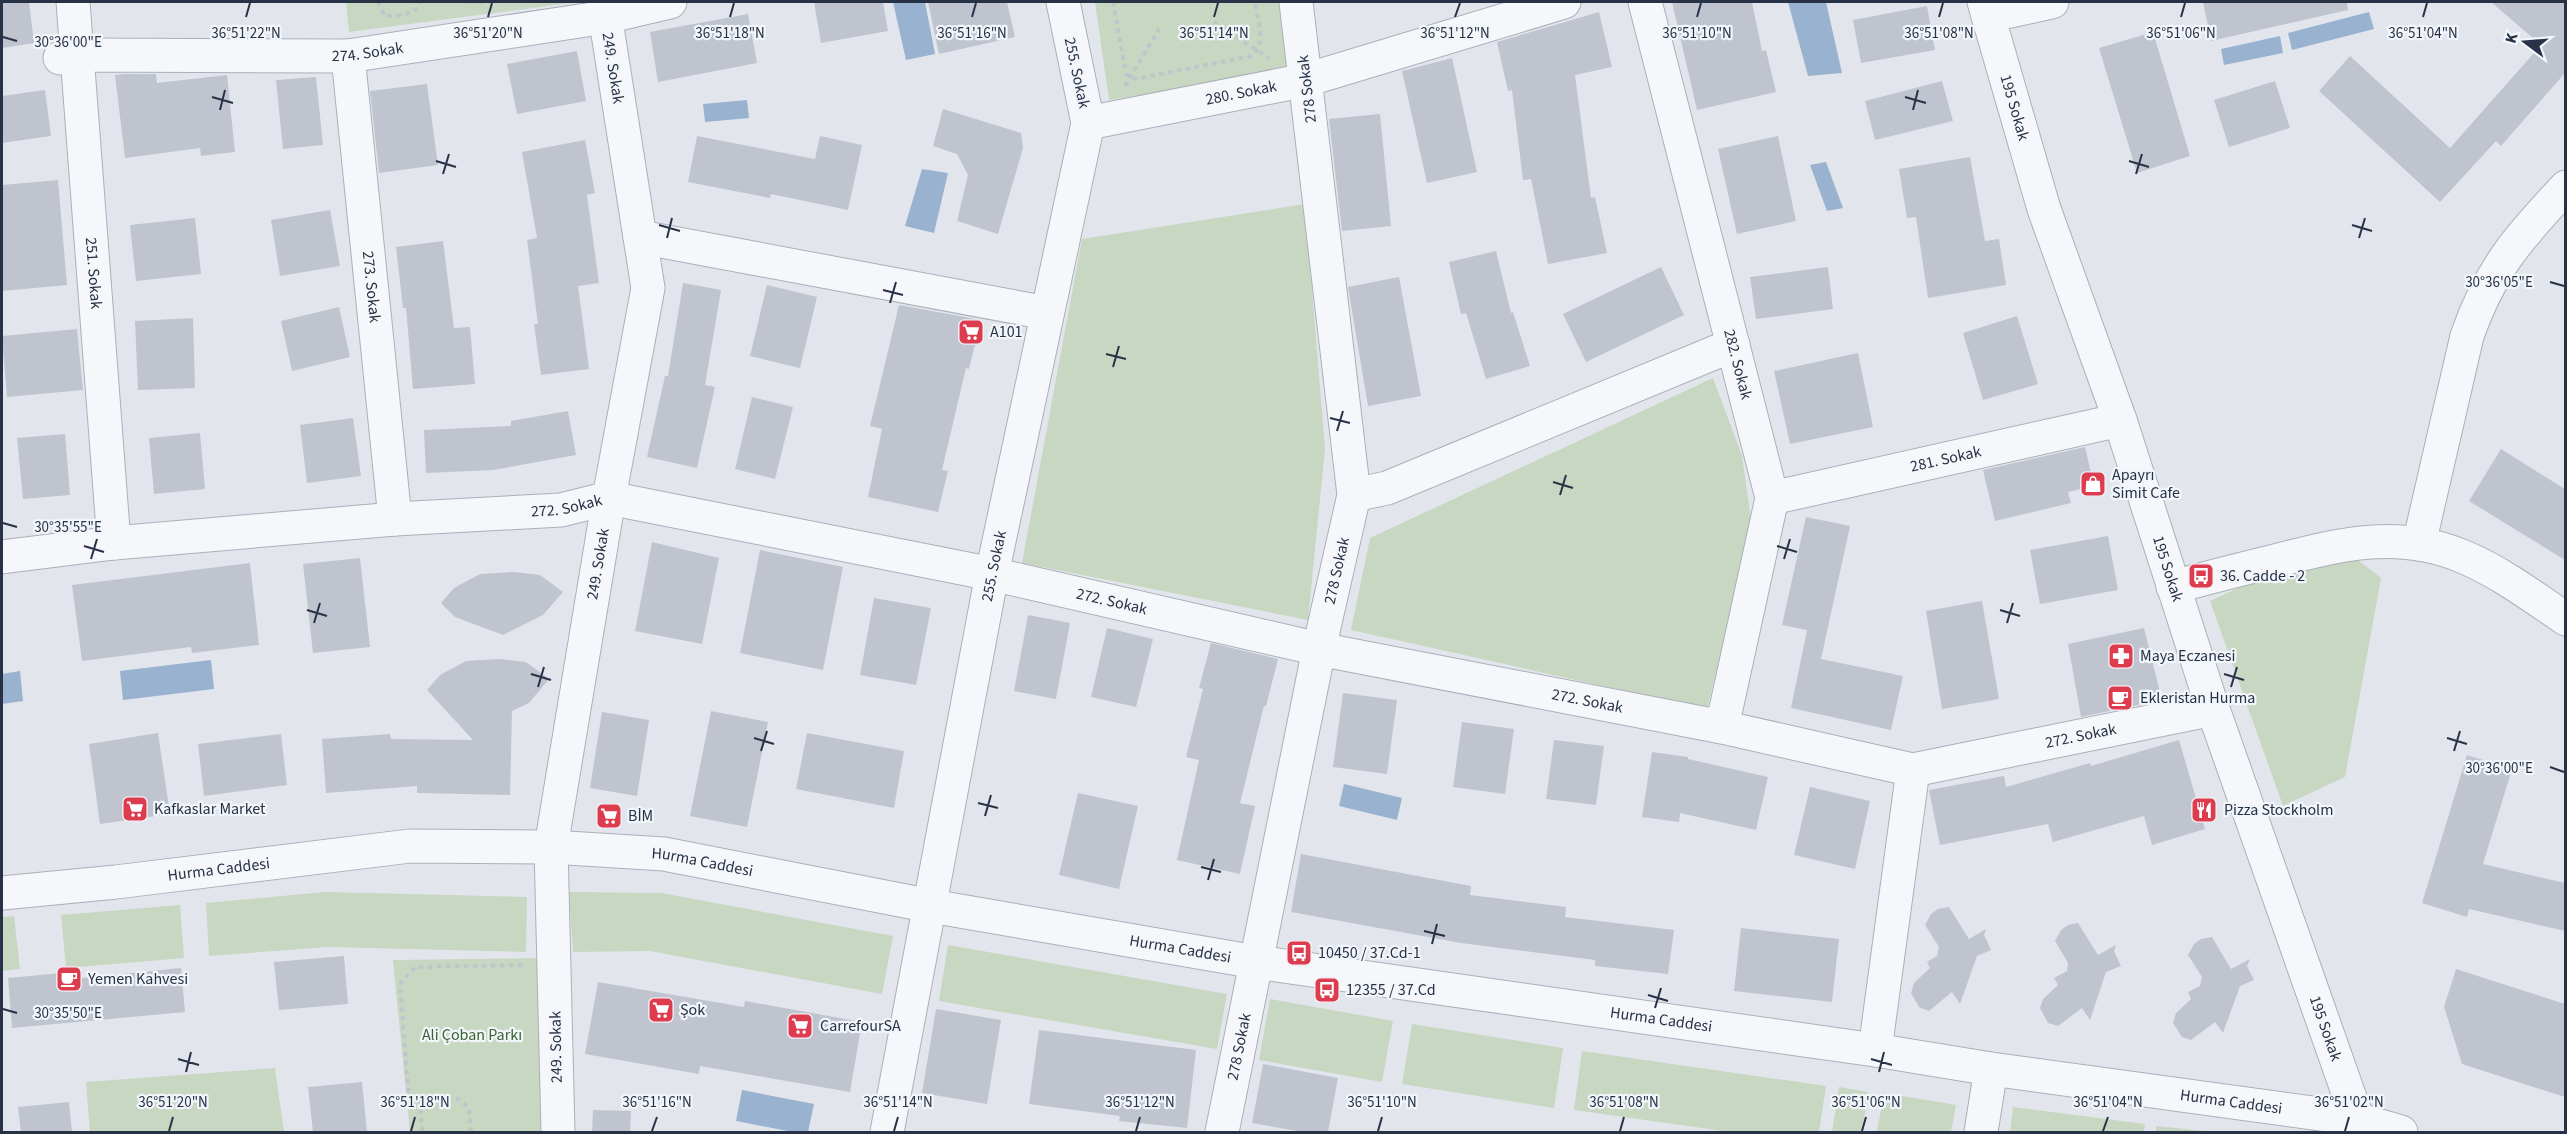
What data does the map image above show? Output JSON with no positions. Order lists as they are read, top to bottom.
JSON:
{
  "streets": {
    "street": [
      "274. Sokak",
      "249. Sokak",
      "255. Sokak",
      "278 Sokak",
      "280. Sokak",
      "195 Sokak",
      "251. Sokak",
      "273. Sokak",
      "282. Sokak",
      "281. Sokak",
      "272. Sokak",
      "Hurma Caddesi"
    ]
  },
  "crossings": [
    ["274. Sokak", "249. Sokak"],
    ["274. Sokak", "251. Sokak"],
    ["274. Sokak", "273. Sokak"],
    ["249. Sokak", "272. Sokak"],
    ["249. Sokak", "Hurma Caddesi"],
    ["255. Sokak", "280. Sokak"],
    ["255. Sokak", "272. Sokak"],
    ["255. Sokak", "Hurma Caddesi"],
    ["278 Sokak", "280. Sokak"],
    ["278 Sokak", "272. Sokak"],
    ["278 Sokak", "Hurma Caddesi"],
    ["195 Sokak", "281. Sokak"],
    ["195 Sokak", "272. Sokak"],
    ["195 Sokak", "Hurma Caddesi"],
    ["251. Sokak", "272. Sokak"],
    ["273. Sokak", "272. Sokak"],
    ["282. Sokak", "281. Sokak"],
    ["282. Sokak", "272. Sokak"]
  ],
  "parks": ["Ali Çoban Parkı"],
  "places": {
    "supermarket": [
      "A101",
      "Kafkaslar Market",
      "BİM",
      "Şok",
      "CarrefourSA"
    ],
    "shop": ["Apayrı Simit Cafe"],
    "bus stop": ["36. Cadde - 2", "10450 / 37.Cd-1", "12355 / 37.Cd"],
    "pharmacy": ["Maya Eczanesi"],
    "cafe": ["Ekleristan Hurma", "Yemen Kahvesi"],
    "restaurant": ["Pizza Stockholm"]
  },
  "north": "left",
  "coordinates": [
    "36°51'22\"N",
    "36°51'20\"N",
    "36°51'18\"N",
    "36°51'16\"N",
    "36°51'14\"N",
    "36°51'12\"N",
    "36°51'10\"N",
    "36°51'08\"N",
    "36°51'06\"N",
    "36°51'04\"N",
    "30°36'00\"E",
    "30°36'05\"E",
    "30°35'55\"E",
    "30°35'50\"E",
    "36°51'02\"N"
  ]
}
